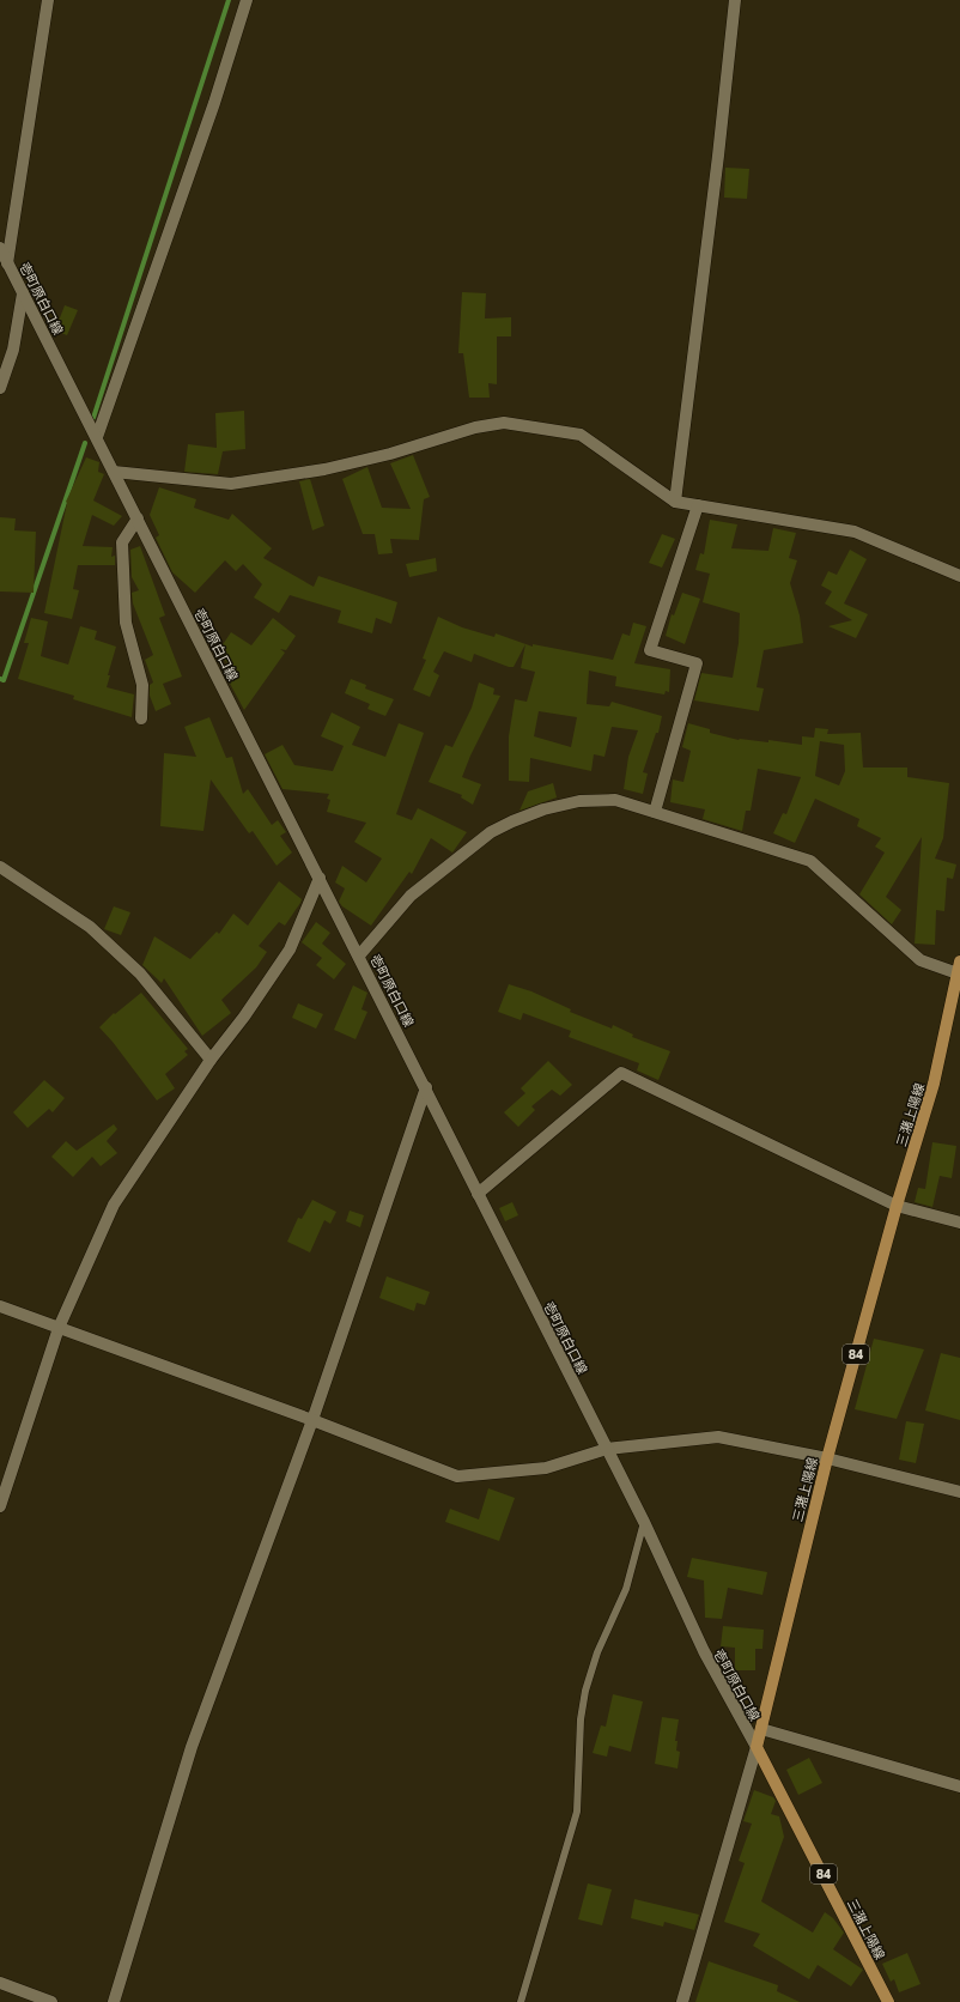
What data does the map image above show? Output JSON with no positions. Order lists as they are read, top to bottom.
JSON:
{
  "streets": {
    "main road": ["三潴上陽線", "84"],
    "street": ["壱町原白口線"]
  },
  "crossings": [
    ["壱町原白口線", "三潴上陽線"]
  ]
}
